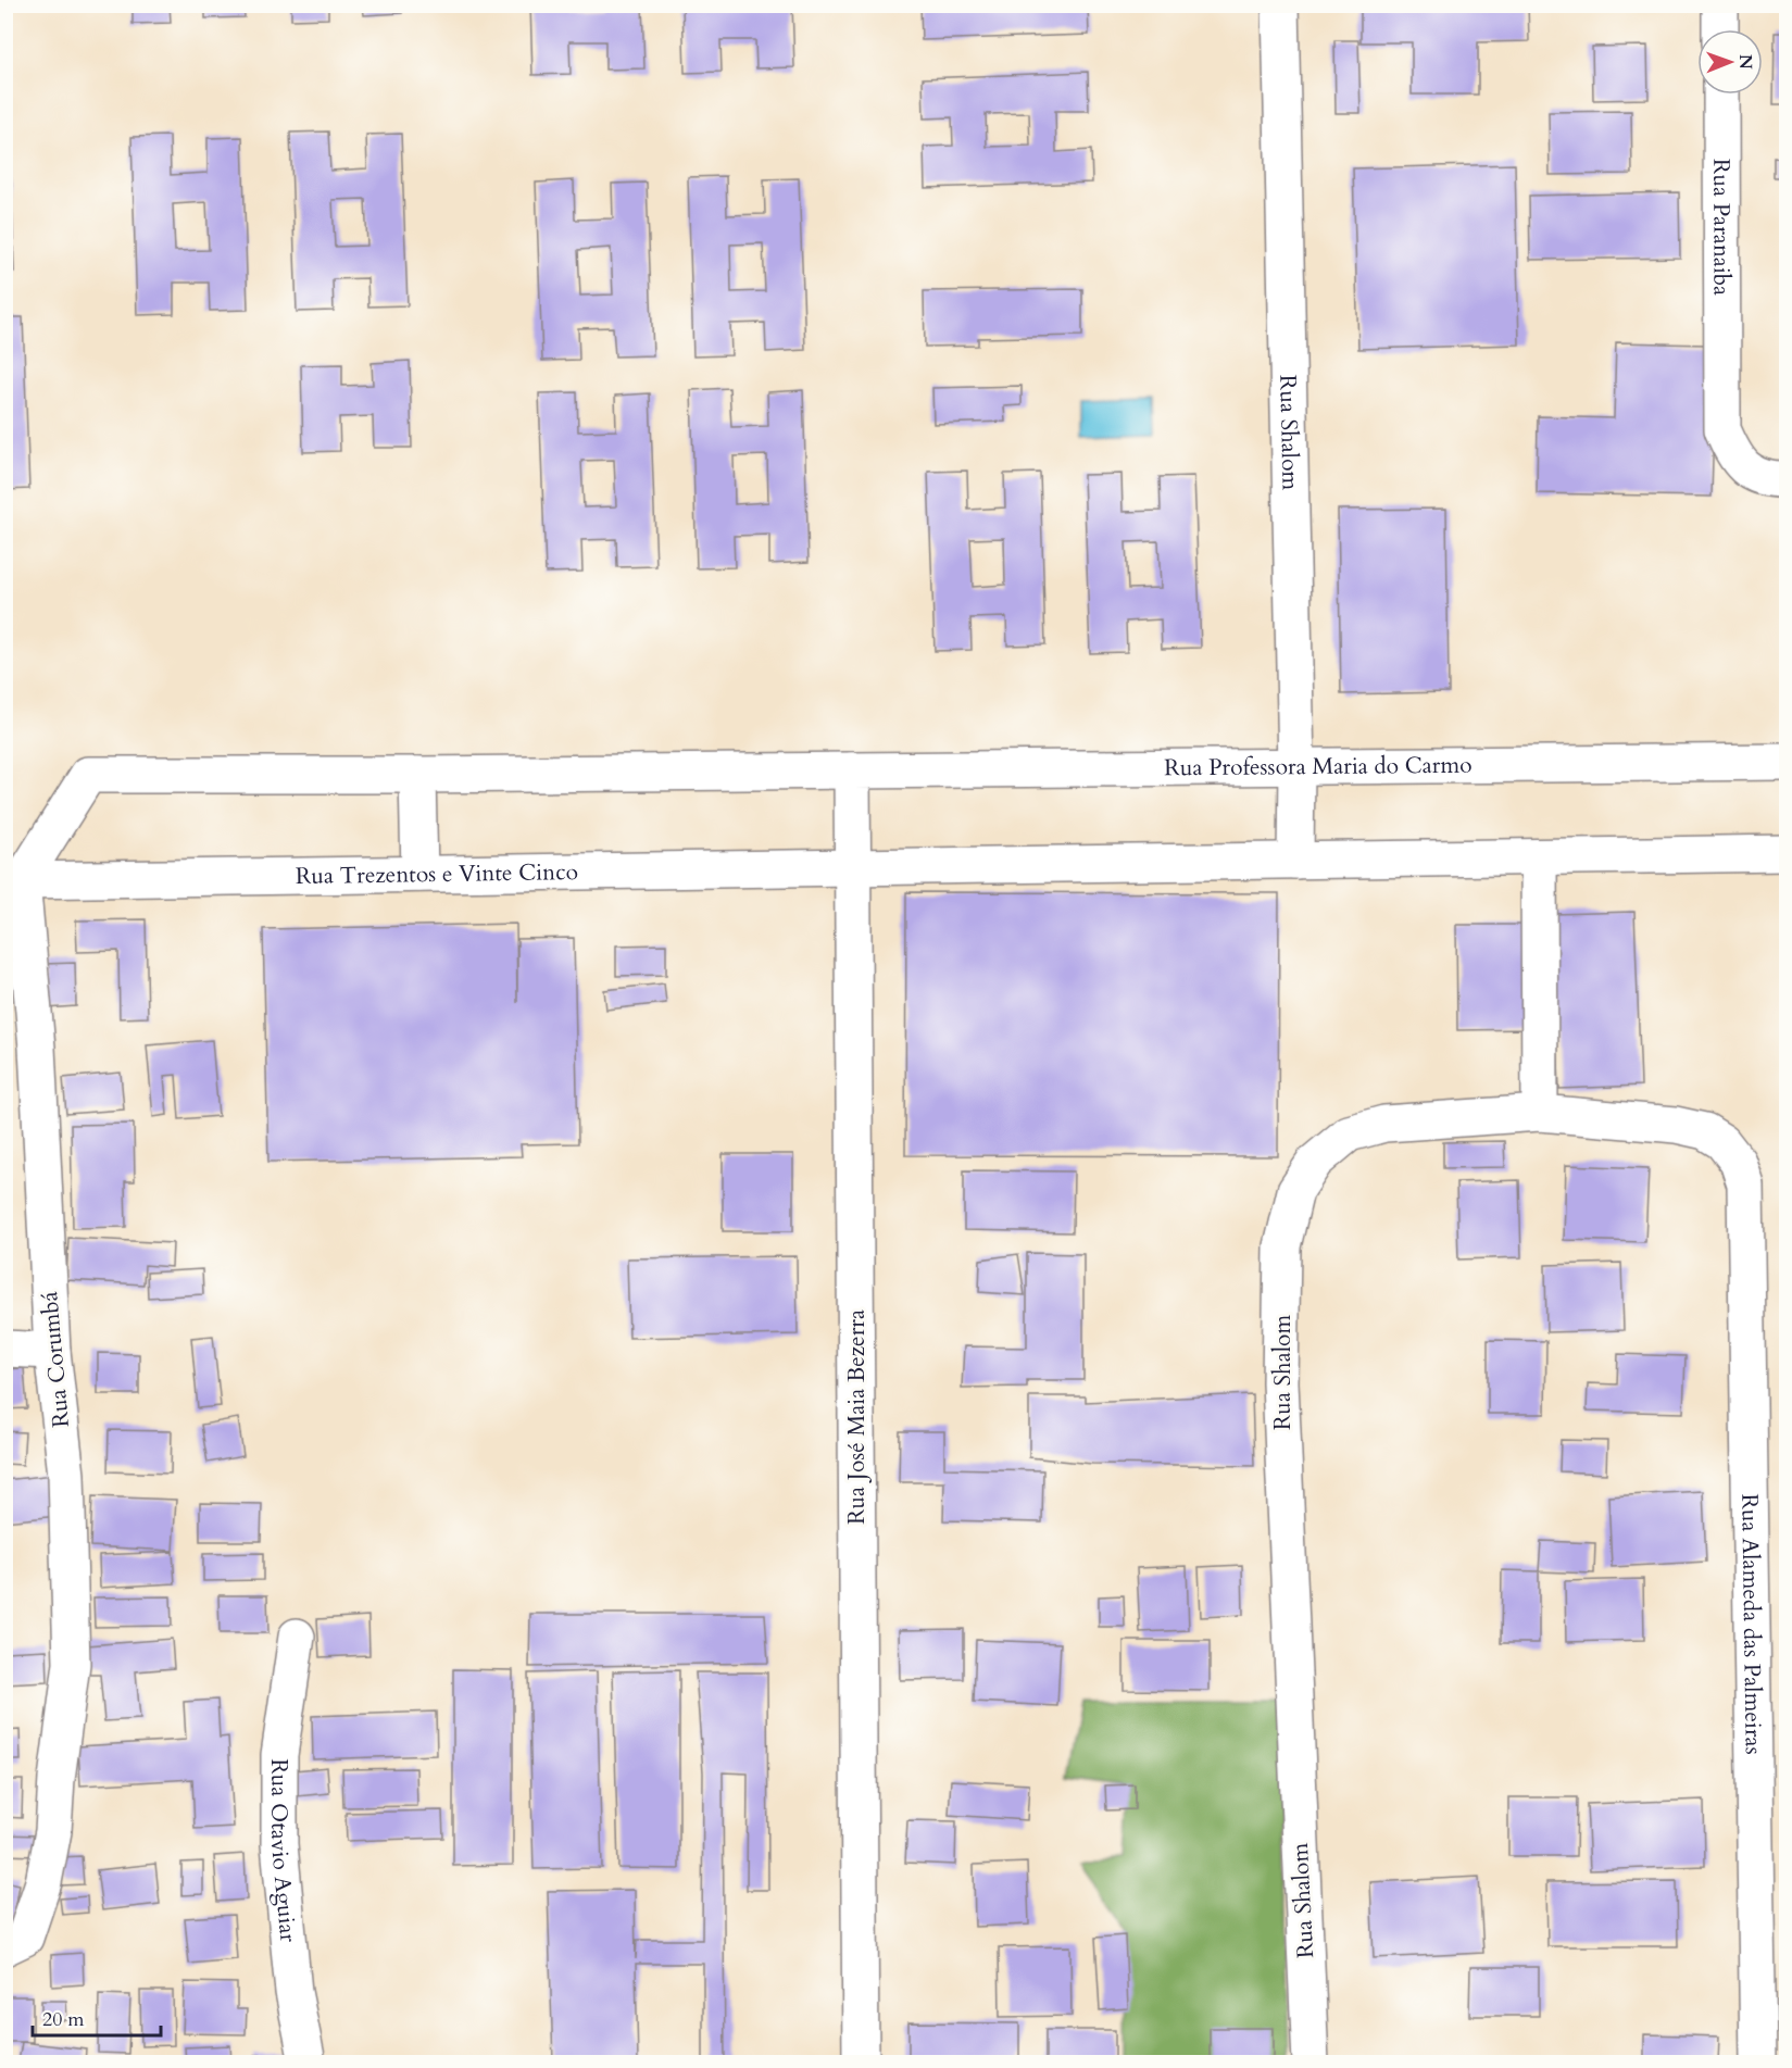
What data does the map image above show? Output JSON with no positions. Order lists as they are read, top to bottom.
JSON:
{
  "streets": {
    "street": [
      "Rua Paranaiba",
      "Rua Shalom",
      "Rua Professora Maria do Carmo",
      "Rua Trezentos e Vinte Cinco",
      "Rua Corumbá",
      "Rua José Maia Bezerra",
      "Rua Alameda das Palmeiras",
      "Rua Otavio Aguiar"
    ]
  },
  "crossings": [
    ["Rua Shalom", "Rua Professora Maria do Carmo"],
    ["Rua Shalom", "Rua Alameda das Palmeiras"],
    ["Rua Professora Maria do Carmo", "Rua José Maia Bezerra"],
    ["Rua Trezentos e Vinte Cinco", "Rua Corumbá"],
    ["Rua Trezentos e Vinte Cinco", "Rua José Maia Bezerra"]
  ],
  "scale_bar": "20 m",
  "north": "right"
}
